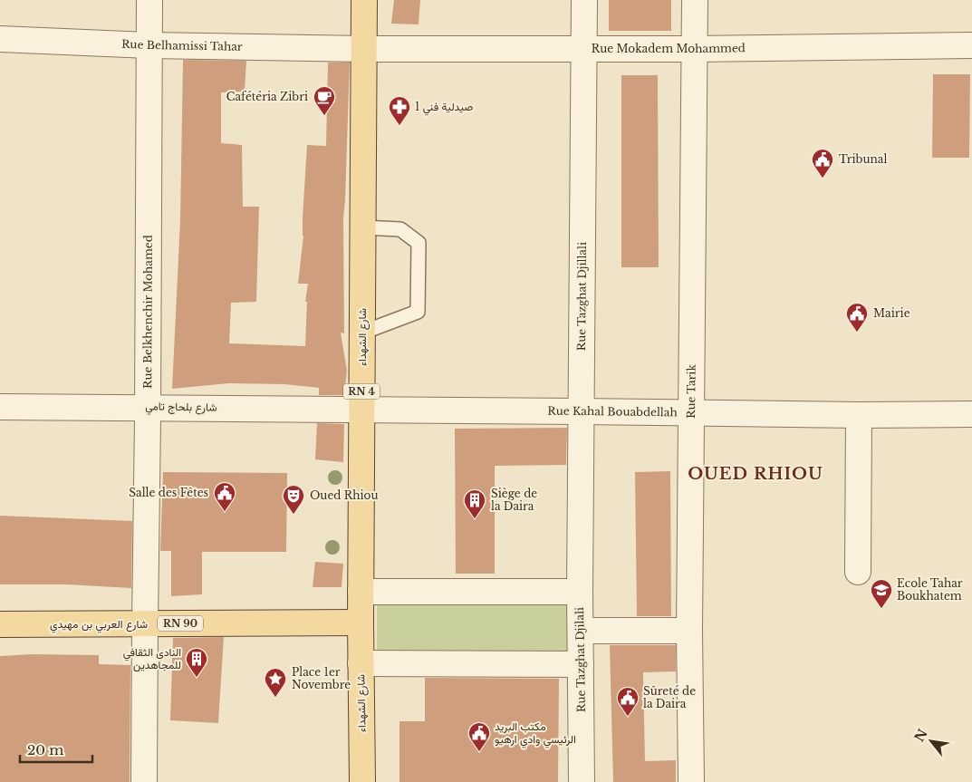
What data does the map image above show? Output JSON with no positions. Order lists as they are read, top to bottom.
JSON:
{
  "streets": {
    "main road": [
      "شارع الشهداء",
      "RN 4",
      "RN 90",
      "شارع العربي بن مهيدي"
    ],
    "street": [
      "Rue Belhamissi Tahar",
      "Rue Mokadem Mohammed",
      "Rue Tazghat Djillali",
      "Rue Belkhenchir Mohamed",
      "Rue Tarik",
      "شارع بلحاج تامي",
      "Rue Kahal Bouabdellah",
      "Rue Tazghat Djilali"
    ]
  },
  "crossings": [
    ["Rue Belhamissi Tahar", "Rue Mokadem Mohammed"],
    ["Rue Belhamissi Tahar", "Rue Belkhenchir Mohamed"],
    ["Rue Belhamissi Tahar", "شارع الشهداء"],
    ["Rue Mokadem Mohammed", "Rue Tazghat Djillali"],
    ["Rue Mokadem Mohammed", "شارع الشهداء"],
    ["Rue Mokadem Mohammed", "Rue Tarik"],
    ["Rue Tazghat Djillali", "Rue Kahal Bouabdellah"],
    ["Rue Tazghat Djillali", "Rue Tazghat Djilali"],
    ["Rue Belkhenchir Mohamed", "شارع بلحاج تامي"],
    ["Rue Belkhenchir Mohamed", "شارع العربي بن مهيدي"],
    ["شارع الشهداء", "شارع بلحاج تامي"],
    ["شارع الشهداء", "Rue Kahal Bouabdellah"],
    ["شارع الشهداء", "شارع العربي بن مهيدي"],
    ["Rue Tarik", "Rue Kahal Bouabdellah"],
    ["شارع بلحاج تامي", "Rue Kahal Bouabdellah"]
  ],
  "districts": ["OUED RHIOU"],
  "places": {
    "cafe": ["Cafétéria Zibri"],
    "pharmacy": ["صيدلية فني 1"],
    "public building": [
      "Tribunal",
      "Mairie",
      "Salle des Fêtes",
      "Sûreté de la Daira",
      "مكتب البريد الرئيسي وادي ارهيو"
    ],
    "theatre": ["Oued Rhiou"],
    "building": ["Siège de la Daira", "النادي الثقافي للمجاهدين"],
    "school or university": ["Ecole Tahar Boukhatem"],
    "place": ["Place 1er Novembre"]
  },
  "scale_bar": "20 m",
  "north": "top left"
}
